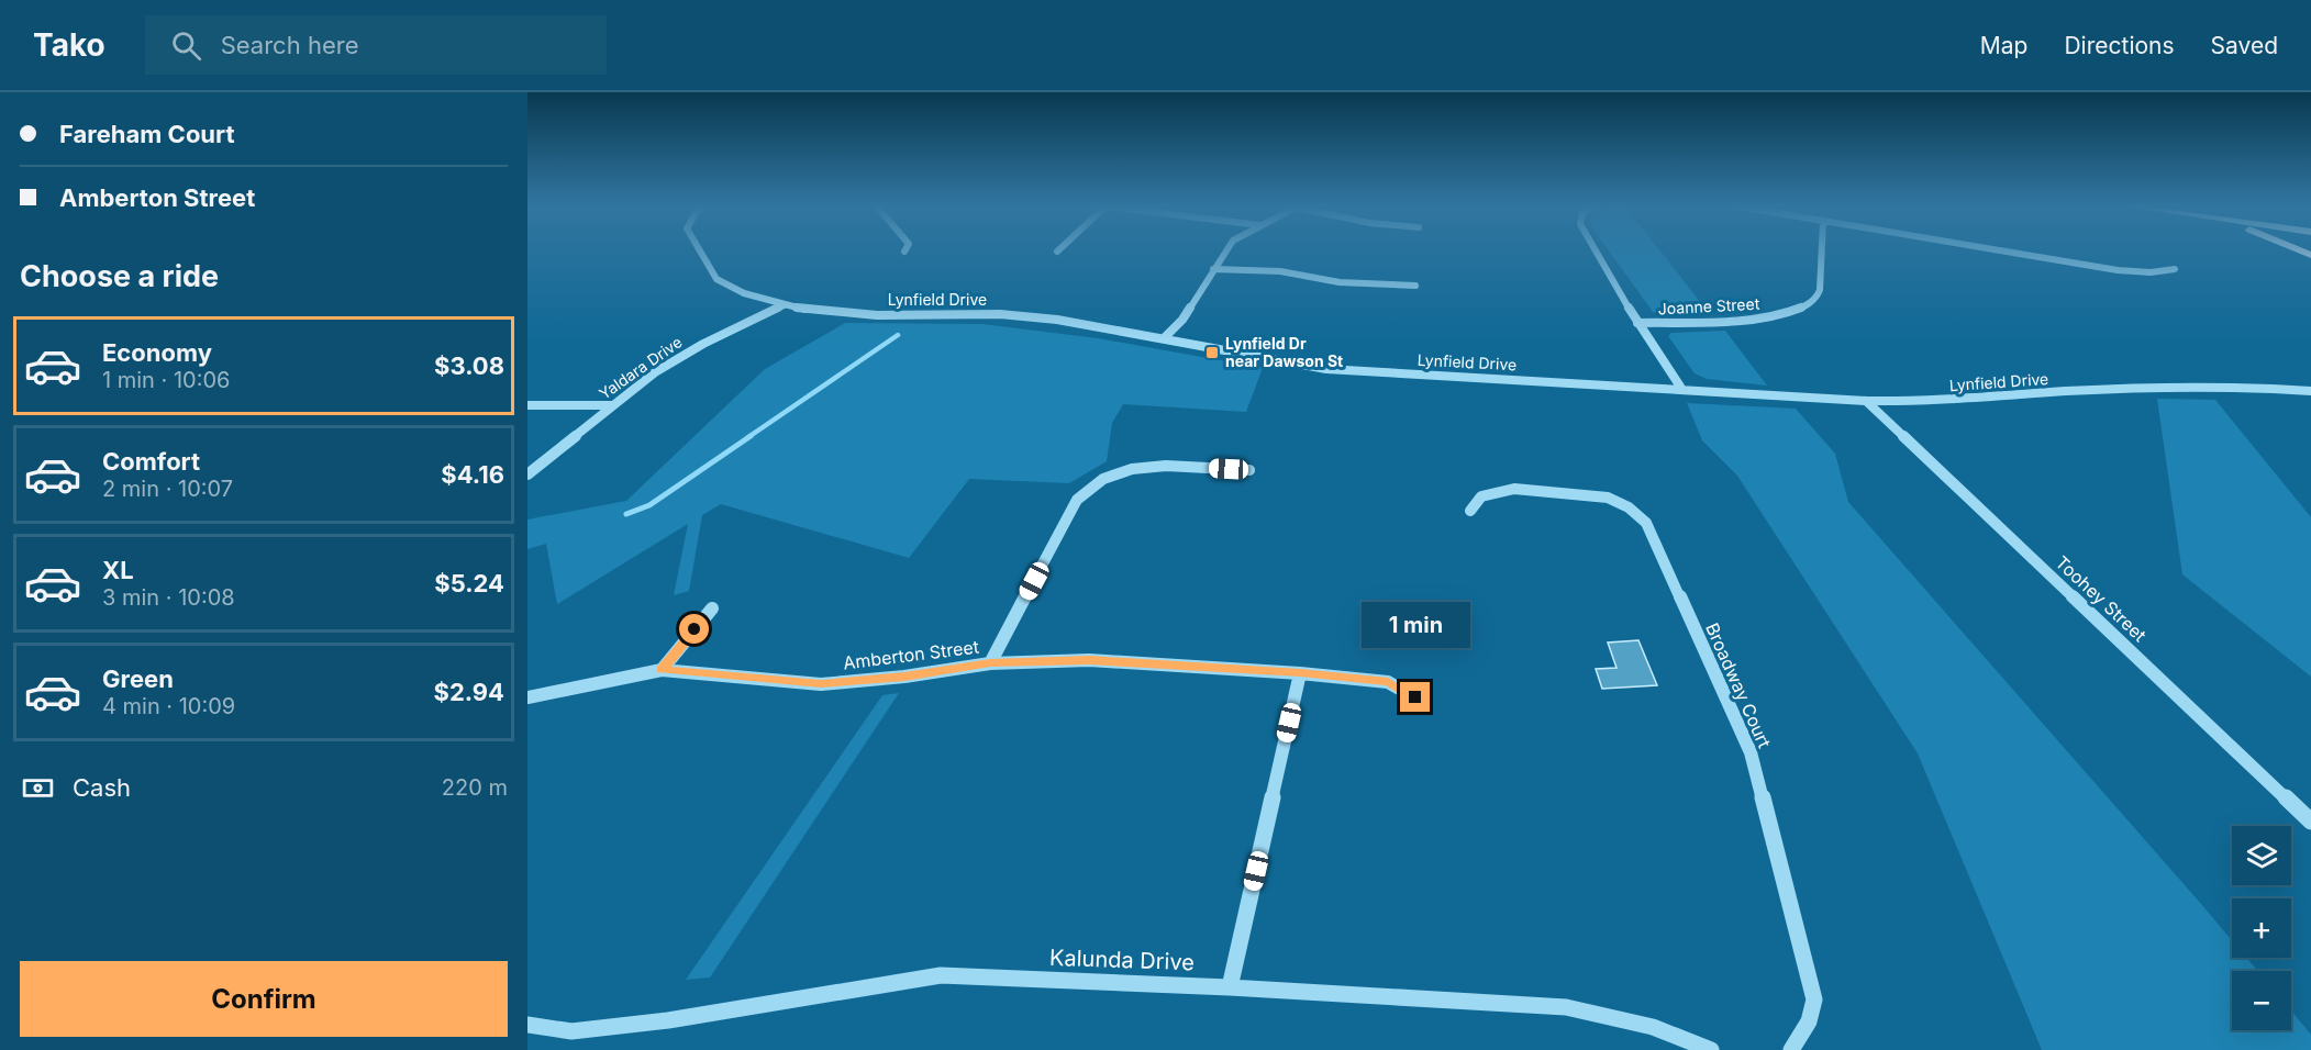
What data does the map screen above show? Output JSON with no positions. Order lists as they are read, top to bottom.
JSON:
{
  "streets": {
    "street": [
      "Lynfield Drive",
      "Joanne Street",
      "Yaldara Drive",
      "Toohey Street",
      "Amberton Street",
      "Broadway Court",
      "Kalunda Drive"
    ]
  },
  "crossings": [
    ["Lynfield Drive", "Yaldara Drive"],
    ["Lynfield Drive", "Toohey Street"]
  ],
  "places": {
    "transit": ["Lynfield Dr near Dawson St"]
  },
  "page": {
    "header": "Tako",
    "search": "Search here",
    "nav": ["Map", "Directions", "Saved"],
    "banner": ["Fareham Court", "Amberton Street"],
    "heading": "Choose a ride",
    "list": [
      {
        "name": "Economy",
        "note": "1 min · 10:06",
        "value": "$3.08"
      },
      {
        "name": "Comfort",
        "note": "2 min · 10:07",
        "value": "$4.16"
      },
      {
        "name": "XL",
        "note": "3 min · 10:08",
        "value": "$5.24"
      },
      {
        "name": "Green",
        "note": "4 min · 10:09",
        "value": "$2.94"
      }
    ],
    "bubble": "1 min",
    "pay": ["Cash", "220 m"],
    "map_buttons": ["+", "−"],
    "buttons": "Confirm"
  }
}
